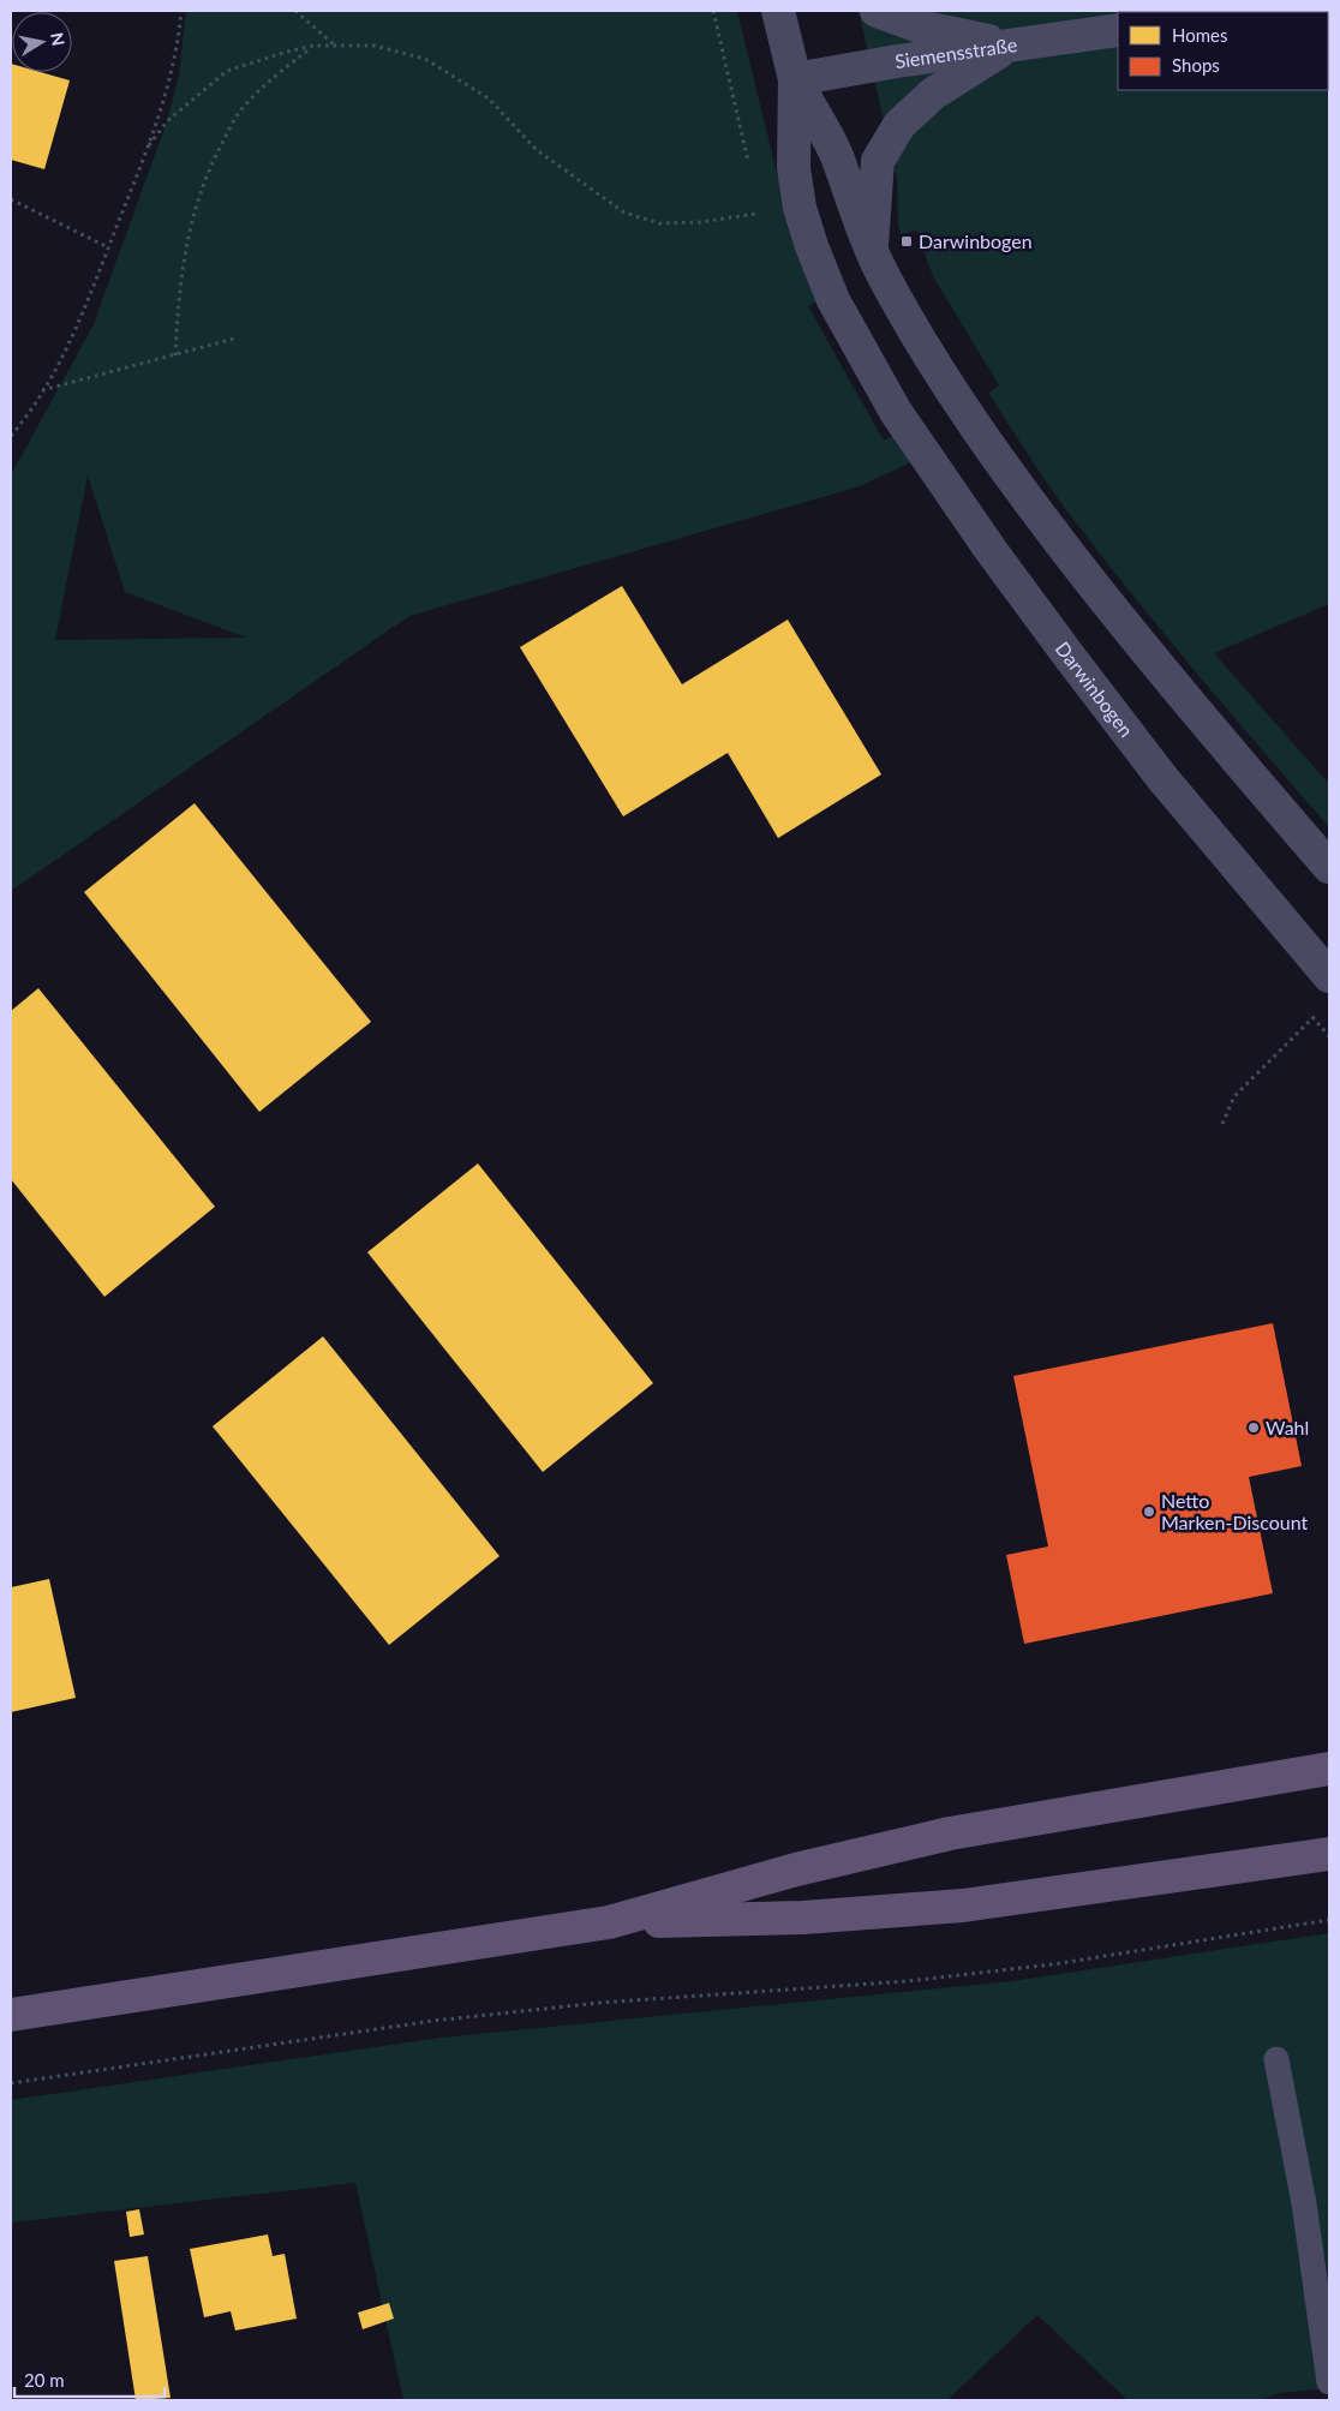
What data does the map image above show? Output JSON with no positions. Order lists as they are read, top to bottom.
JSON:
{
  "streets": {
    "street": ["Siemensstraße", "Darwinbogen"]
  },
  "crossings": [
    ["Siemensstraße", "Darwinbogen"]
  ],
  "places": {
    "transit": ["Darwinbogen"],
    "other": ["Wahl", "Netto Marken-Discount"]
  },
  "legend": ["Homes", "Shops"],
  "scale_bar": "20 m",
  "north": "right"
}
